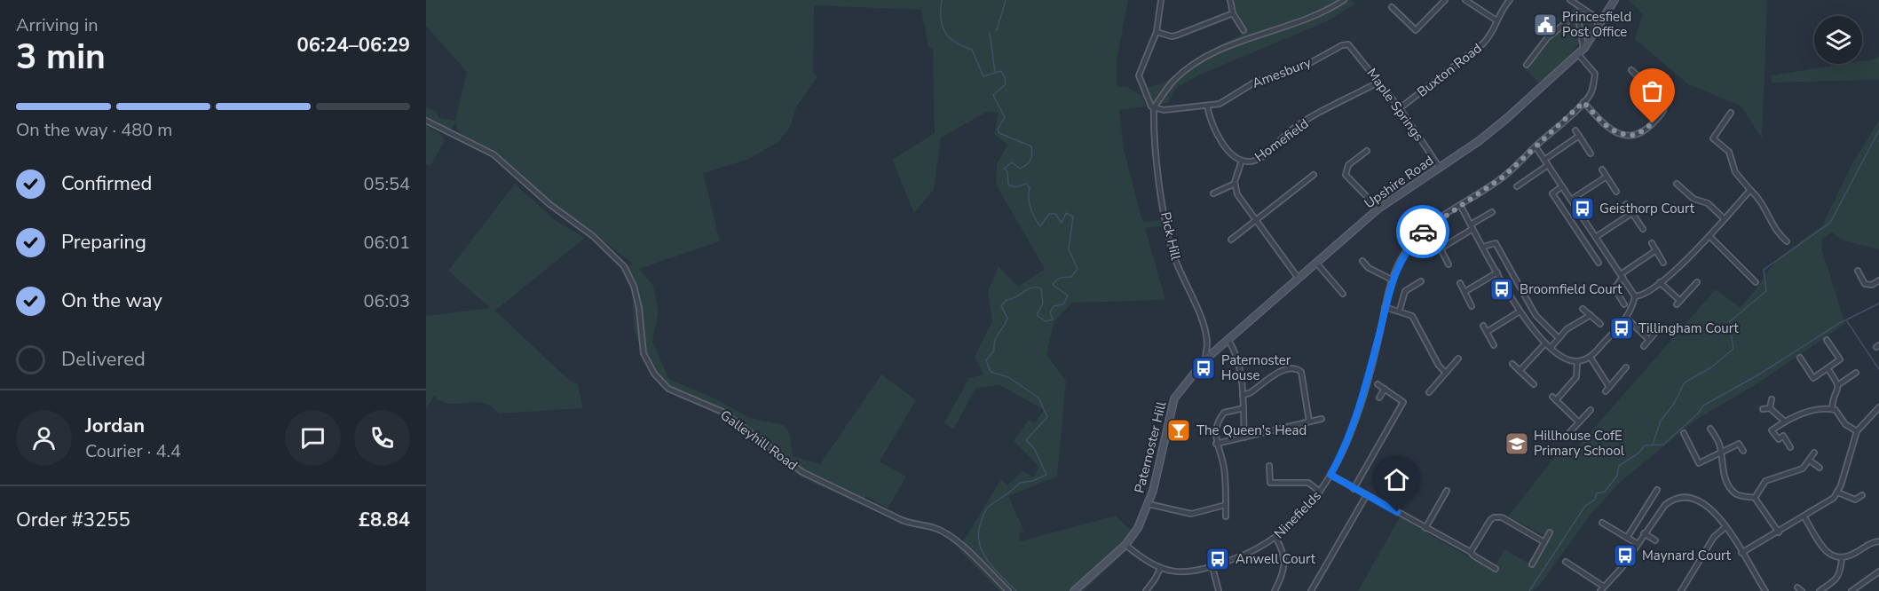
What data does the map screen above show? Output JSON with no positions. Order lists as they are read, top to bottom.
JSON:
{
  "streets": {
    "street": [
      "Buxton Road",
      "Amesbury",
      "Maple Springs",
      "Homefield",
      "Upshire Road",
      "Pick Hill",
      "Galleyhill Road",
      "Paternoster Hill",
      "Ninefields"
    ]
  },
  "crossings": [
    ["Buxton Road", "Maple Springs"],
    ["Amesbury", "Maple Springs"],
    ["Amesbury", "Homefield"],
    ["Amesbury", "Pick Hill"],
    ["Maple Springs", "Homefield"],
    ["Maple Springs", "Upshire Road"],
    ["Upshire Road", "Pick Hill"],
    ["Upshire Road", "Paternoster Hill"],
    ["Upshire Road", "Ninefields"],
    ["Pick Hill", "Paternoster Hill"],
    ["Paternoster Hill", "Ninefields"]
  ],
  "places": {
    "public building": ["Princesfield Post Office"],
    "bus stop": [
      "Geisthorp Court",
      "Broomfield Court",
      "Tillingham Court",
      "Paternoster House",
      "Maynard Court",
      "Anwell Court"
    ],
    "bar": ["The Queen's Head"],
    "school or university": ["Hillhouse CofE Primary School"]
  },
  "page": {
    "heading": ["3 min", "Arriving in", "06:24–06:29"],
    "panel": [
      "Jordan",
      "Courier · 4.4",
      "Order #3255",
      "£8.84"
    ],
    "bar": "On the way · 480 m",
    "list": [
      ["Confirmed", "05:54"],
      ["Preparing", "06:01"],
      ["On the way", "06:03"],
      "Delivered"
    ]
  }
}
